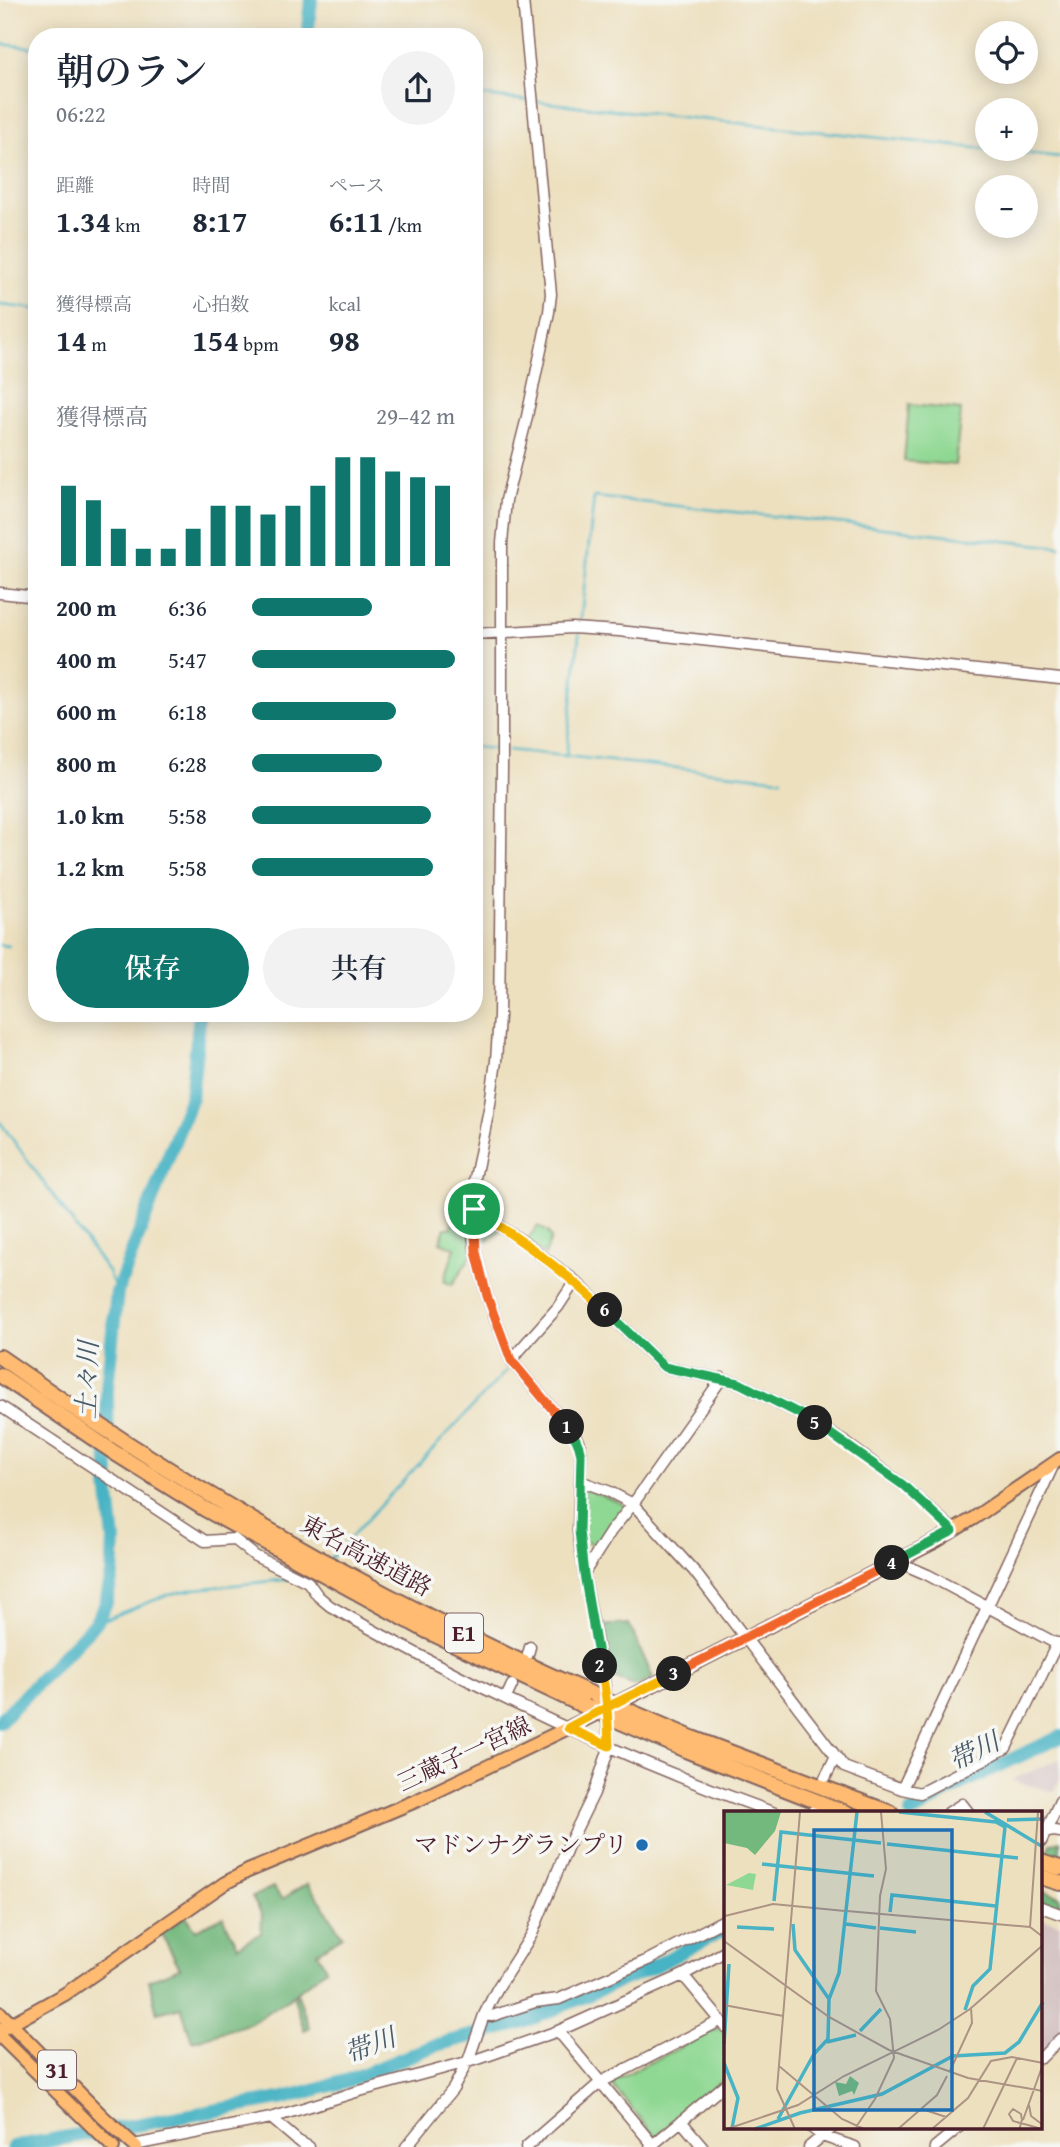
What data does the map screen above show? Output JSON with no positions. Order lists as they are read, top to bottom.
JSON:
{
  "streets": {
    "highway": ["東名高速道路", "E1"],
    "main road": ["三蔵子一宮線", "31"]
  },
  "crossings": [
    ["東名高速道路", "三蔵子一宮線"],
    ["三蔵子一宮線", "31"]
  ],
  "water": ["土々川", "帯川"],
  "places": ["マドンナグランプリ"],
  "page": {
    "map_buttons": ["+", "−"],
    "heading": ["朝のラン", "06:22"],
    "stats": [
      ["距離", "1.34 km"],
      ["時間", "8:17"],
      ["ペース", "6:11 /km"],
      ["獲得標高", "14 m"],
      ["心拍数", "154 bpm"],
      ["kcal", "98"]
    ],
    "chart": ["獲得標高", "29–42 m"],
    "list": [
      {
        "name": "200 m",
        "note": "6:36"
      },
      {
        "name": "400 m",
        "note": "5:47"
      },
      {
        "name": "600 m",
        "note": "6:18"
      },
      {
        "name": "800 m",
        "note": "6:28"
      },
      {
        "name": "1.0 km",
        "note": "5:58"
      },
      {
        "name": "1.2 km",
        "note": "5:58"
      }
    ],
    "buttons": ["保存", "共有"],
    "pins": [
      "6",
      "5",
      "1",
      "4",
      "2",
      "3"
    ]
  }
}
